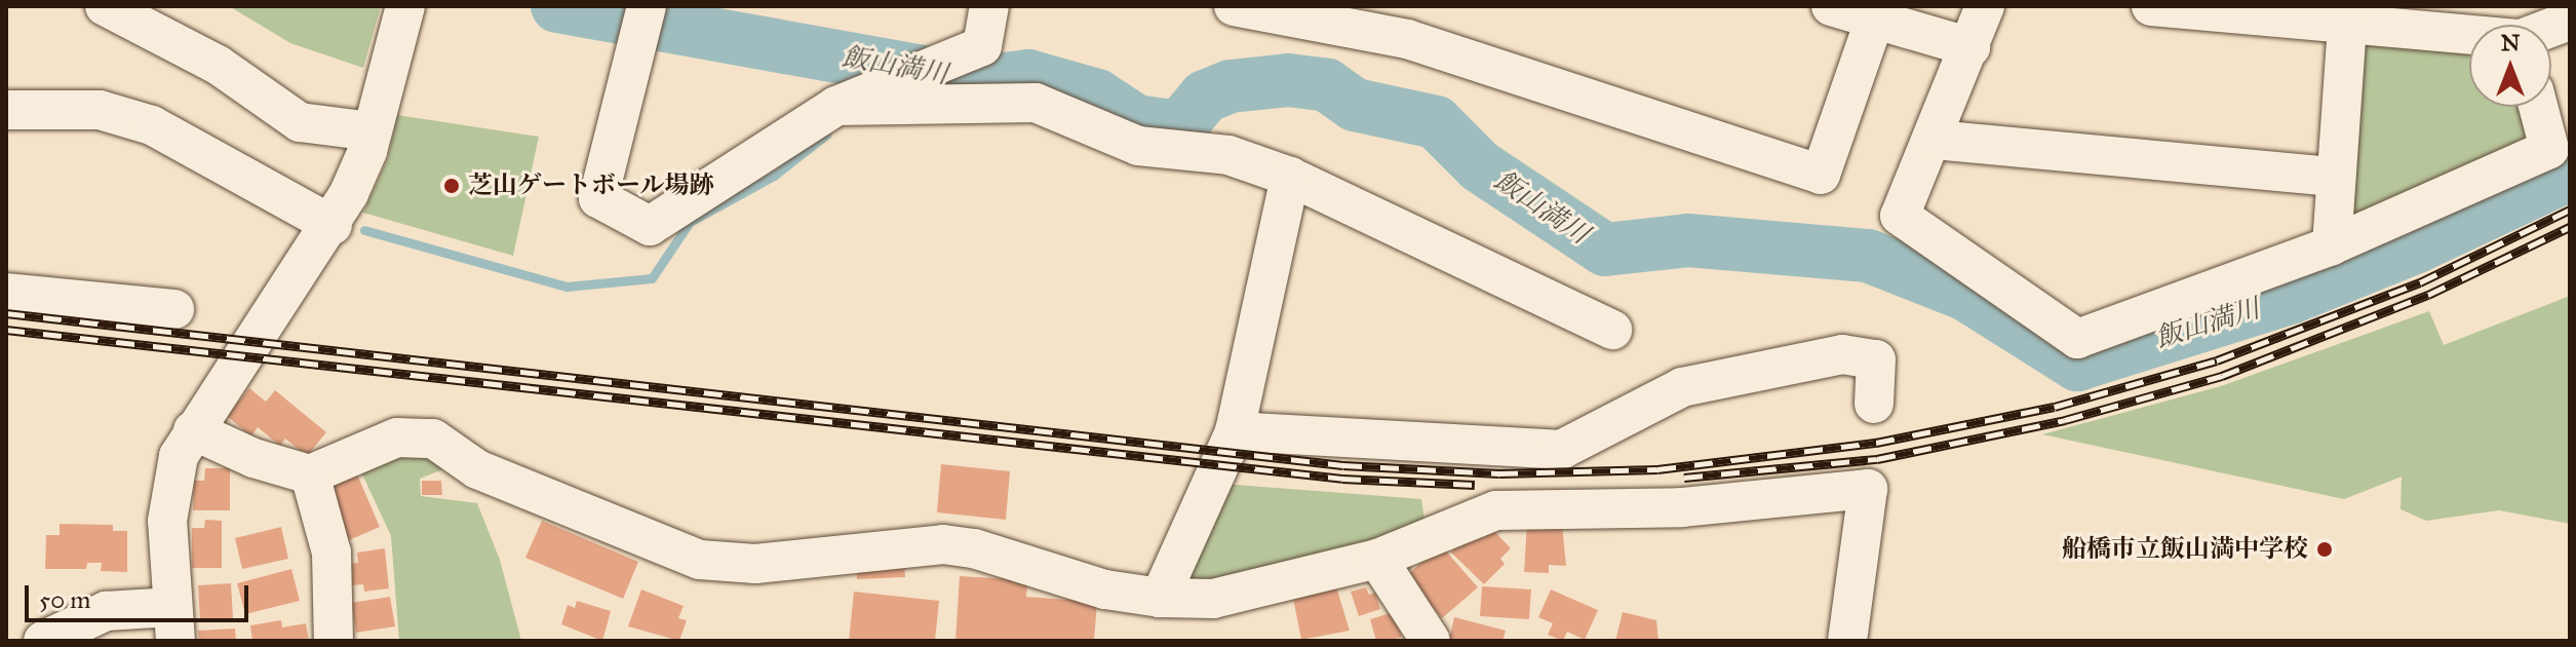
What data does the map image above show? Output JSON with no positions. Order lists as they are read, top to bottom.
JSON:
{
  "water": ["飯山満川"],
  "places": ["芝山ゲートボール場跡", "船橋市立飯山満中学校"],
  "scale_bar": "50 m",
  "north": "top"
}
